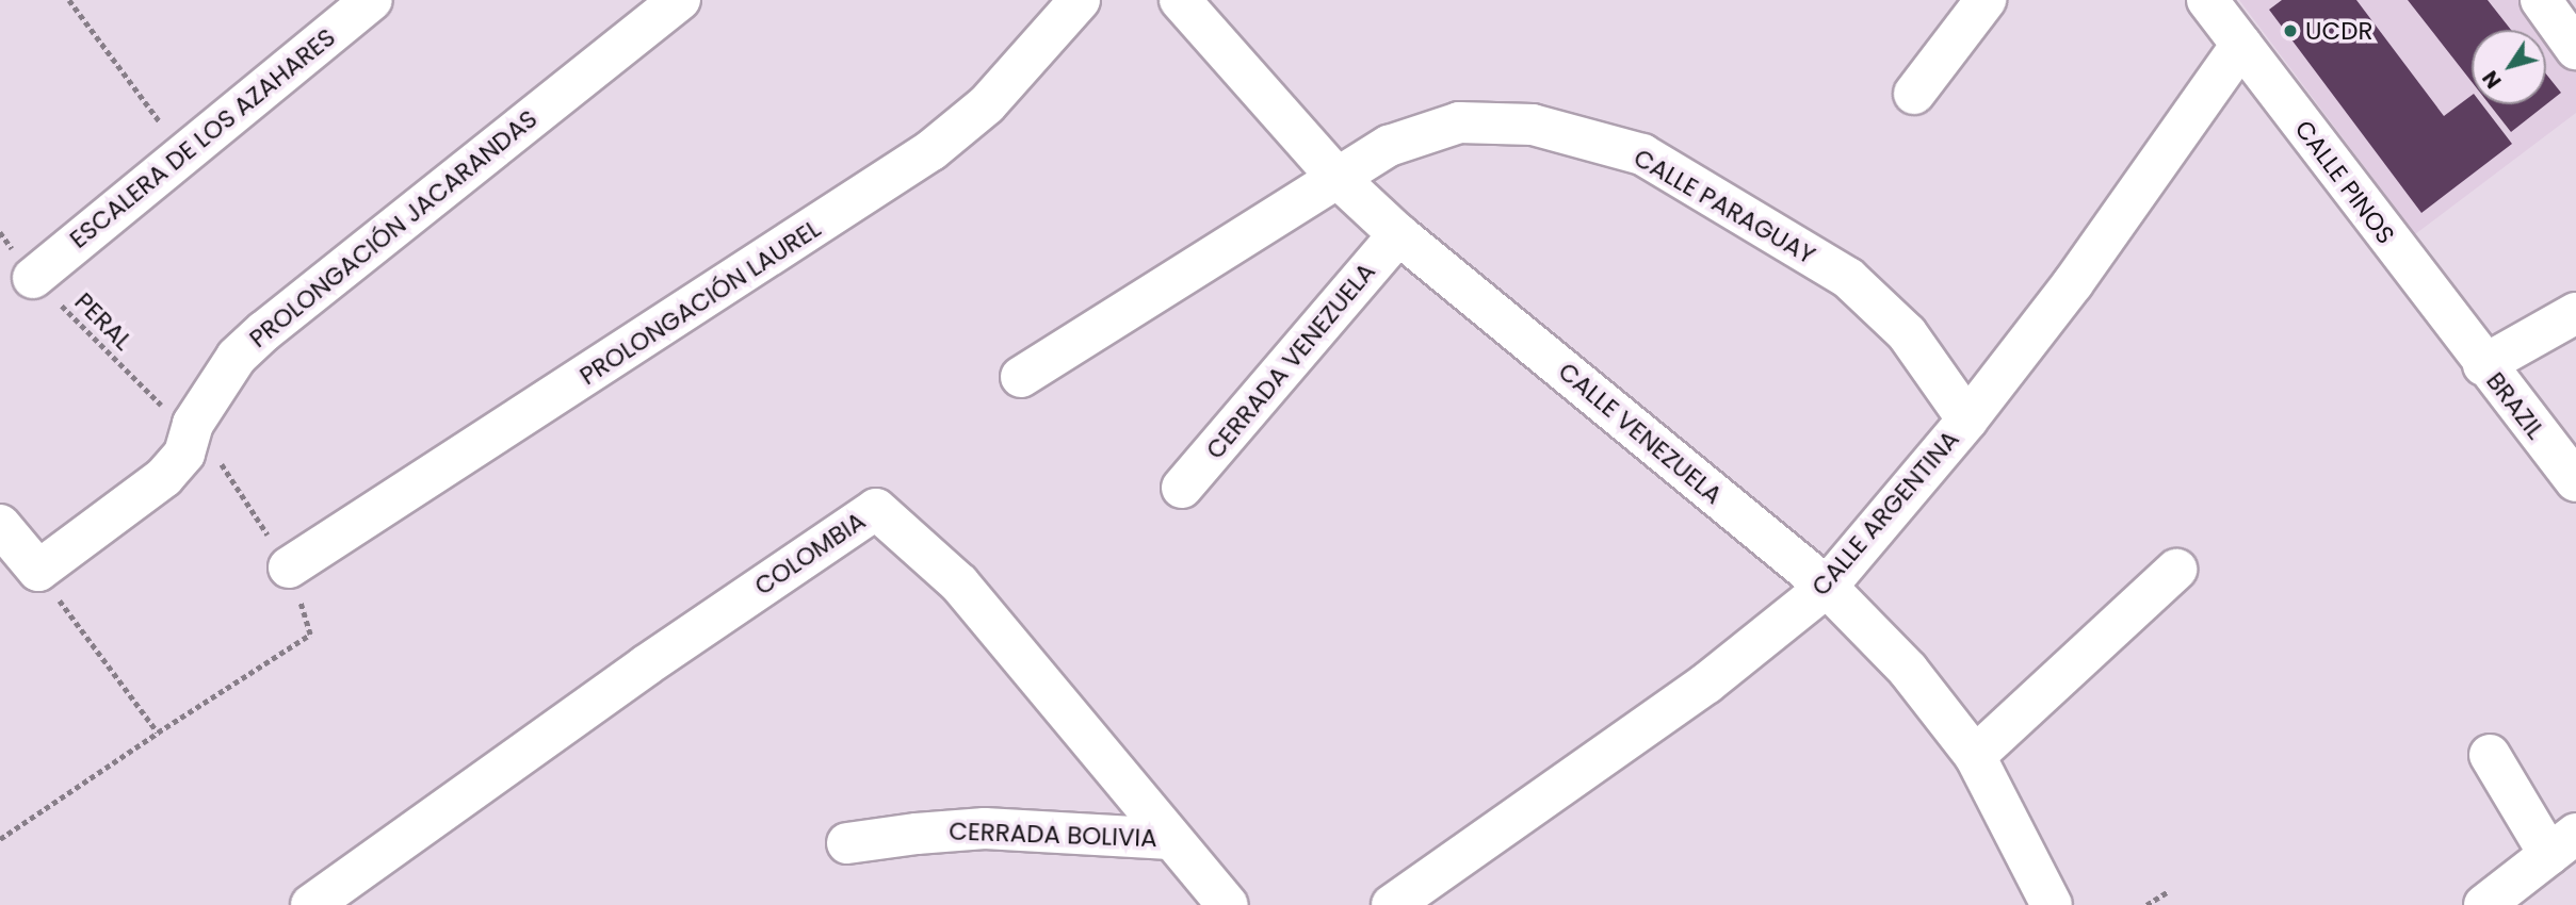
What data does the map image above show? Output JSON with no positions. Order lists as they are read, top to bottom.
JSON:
{
  "streets": {
    "street": [
      "ESCALERA DE LOS AZAHARES",
      "CALLE PINOS",
      "CALLE PARAGUAY",
      "PROLONGACIÓN JACARANDAS",
      "PROLONGACIÓN LAUREL",
      "CERRADA VENEZUELA",
      "BRAZIL",
      "CALLE VENEZUELA",
      "CALLE ARGENTINA",
      "COLOMBIA",
      "CERRADA BOLIVIA"
    ],
    "path": ["PERAL"]
  },
  "crossings": [
    ["ESCALERA DE LOS AZAHARES", "PERAL"],
    ["CALLE PINOS", "BRAZIL"],
    ["CALLE PINOS", "CALLE ARGENTINA"],
    ["CALLE PARAGUAY", "CALLE VENEZUELA"],
    ["CALLE PARAGUAY", "CALLE ARGENTINA"],
    ["PROLONGACIÓN JACARANDAS", "PERAL"],
    ["CERRADA VENEZUELA", "CALLE VENEZUELA"],
    ["CALLE VENEZUELA", "CALLE ARGENTINA"],
    ["COLOMBIA", "CERRADA BOLIVIA"]
  ],
  "places": ["UCDR"],
  "north": "bottom left"
}
